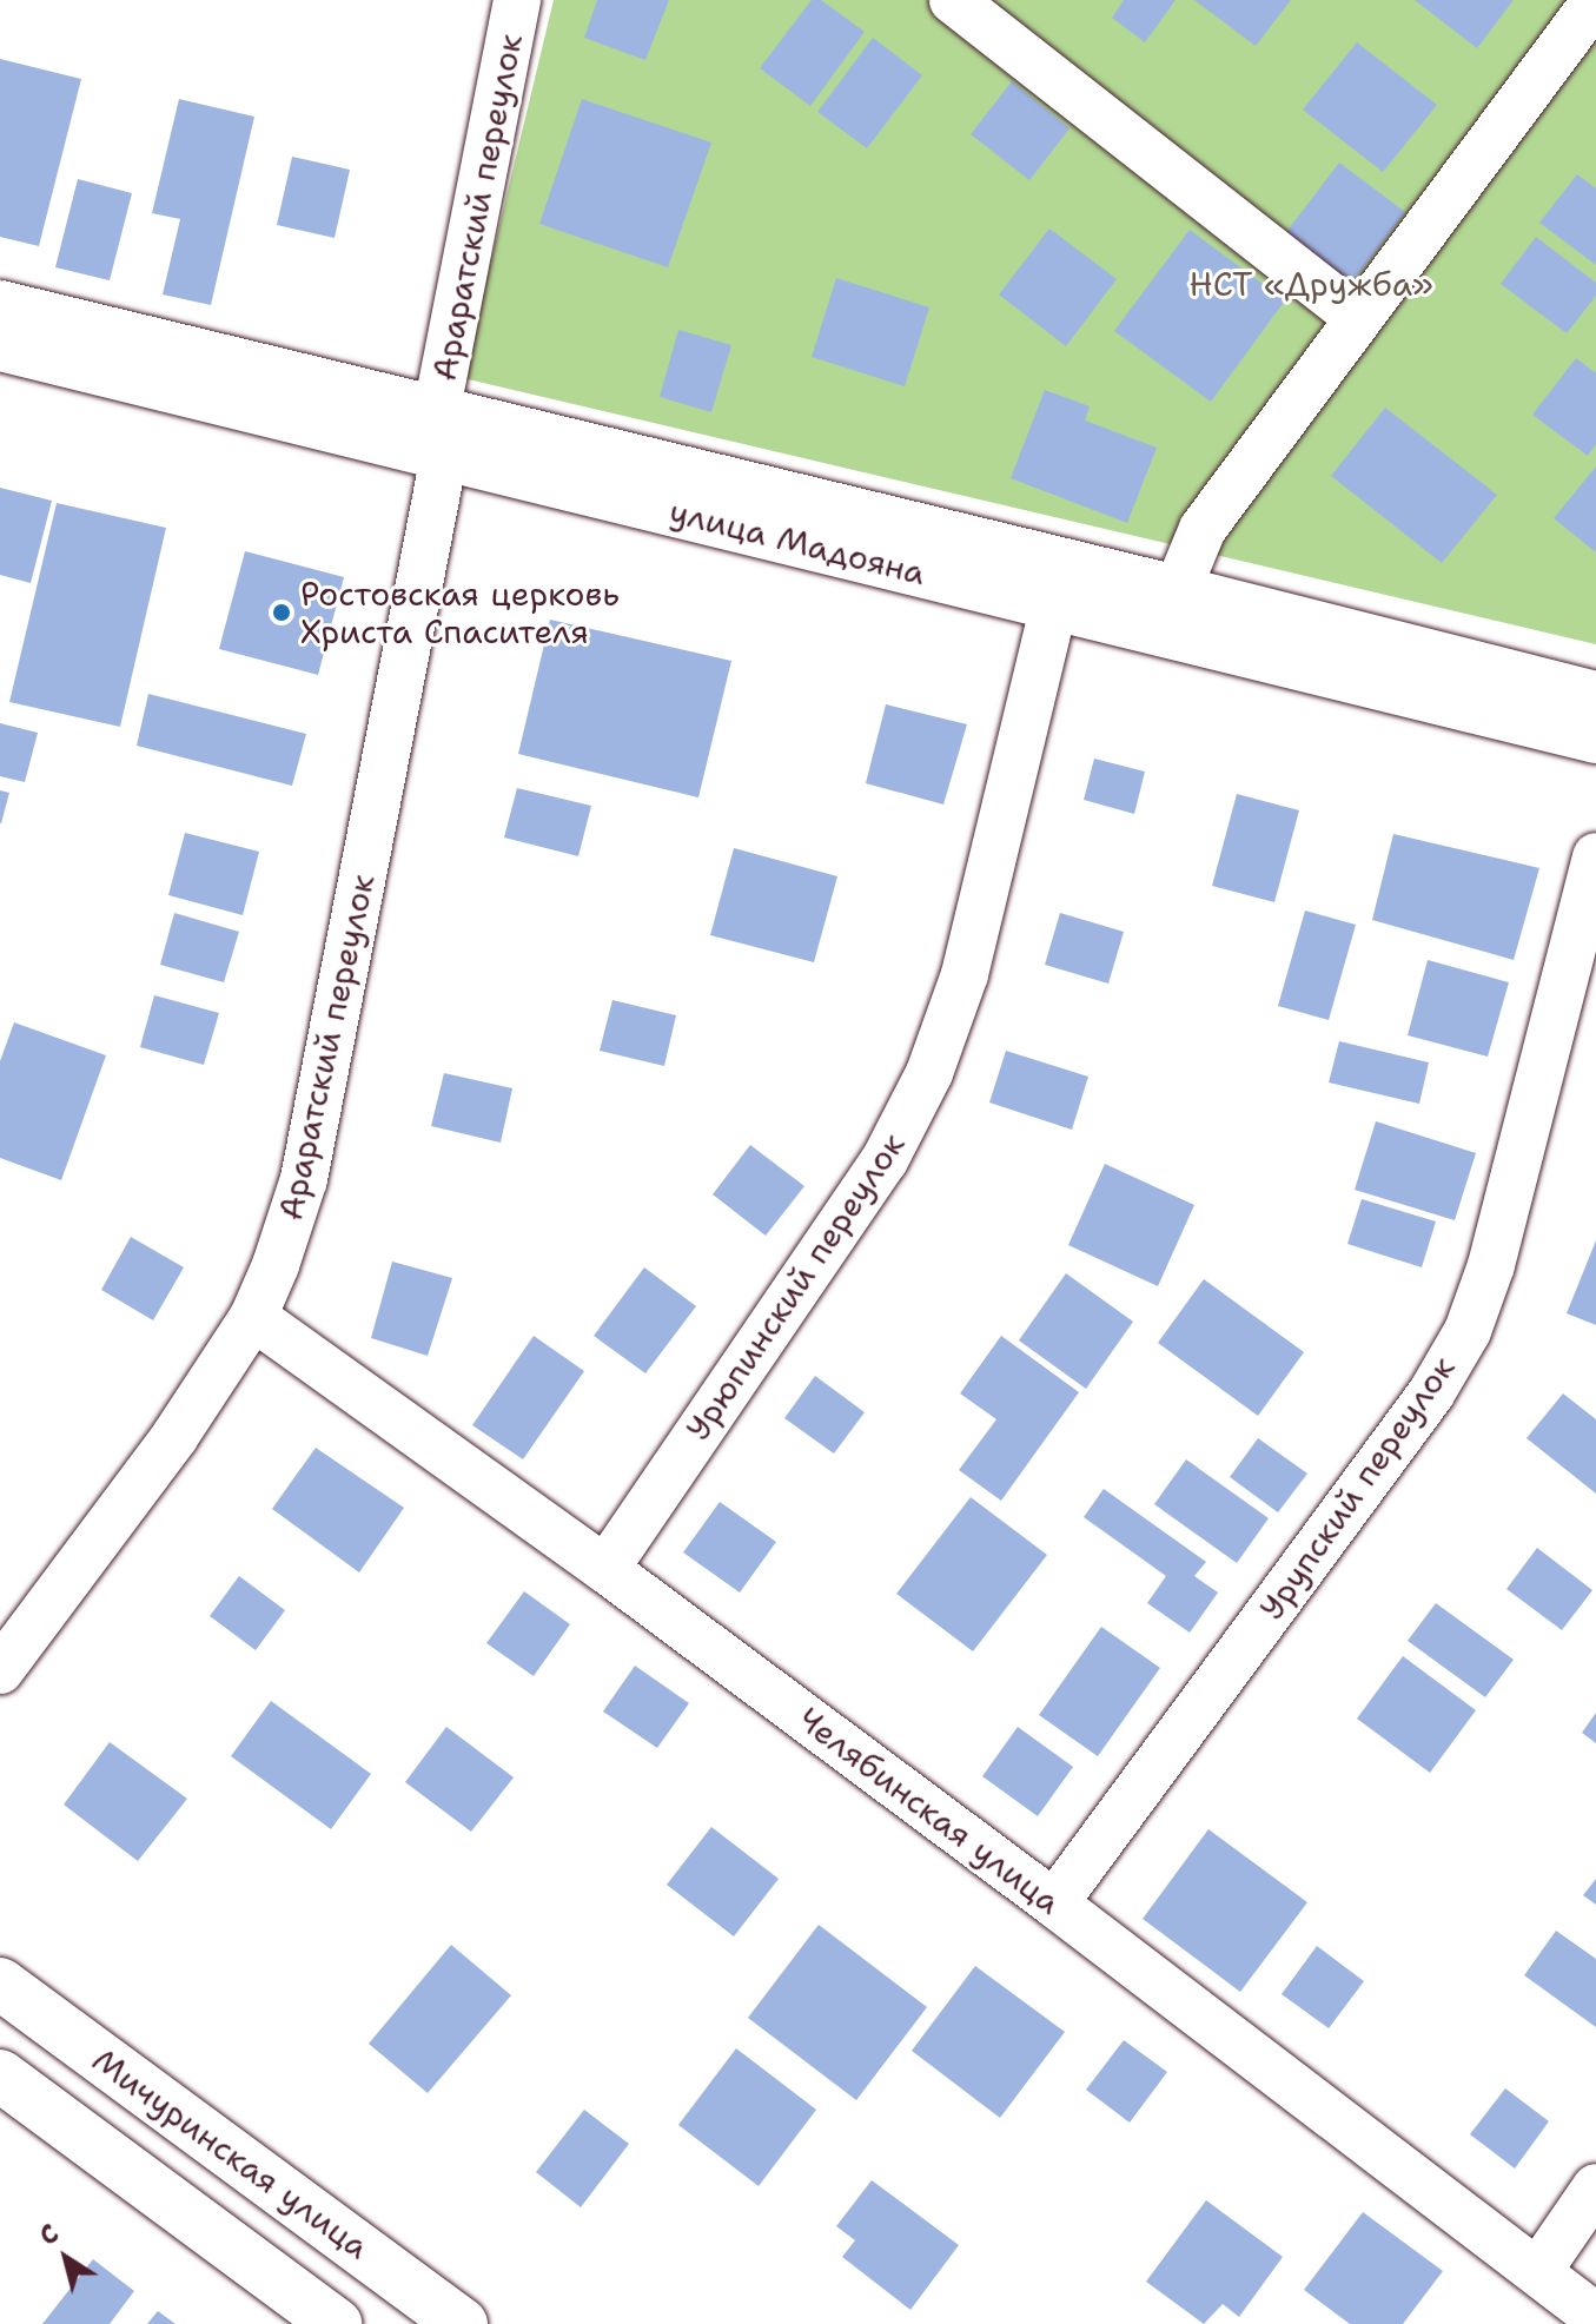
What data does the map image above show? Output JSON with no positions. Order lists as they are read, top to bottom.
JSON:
{
  "streets": {
    "main road": ["улица Мадояна", "Мичуринская улица"],
    "street": [
      "Араратский переулок",
      "Урюпинский переулок",
      "Урупский переулок",
      "Челябинская улица"
    ]
  },
  "crossings": [
    ["Араратский переулок", "улица Мадояна"],
    ["Араратский переулок", "Челябинская улица"],
    ["улица Мадояна", "Урюпинский переулок"],
    ["Урюпинский переулок", "Челябинская улица"],
    ["Урупский переулок", "Челябинская улица"]
  ],
  "parks": ["НСТ «Дружба»"],
  "places": ["Ростовская церковь Христа Спасителя"],
  "north": "top left"
}
